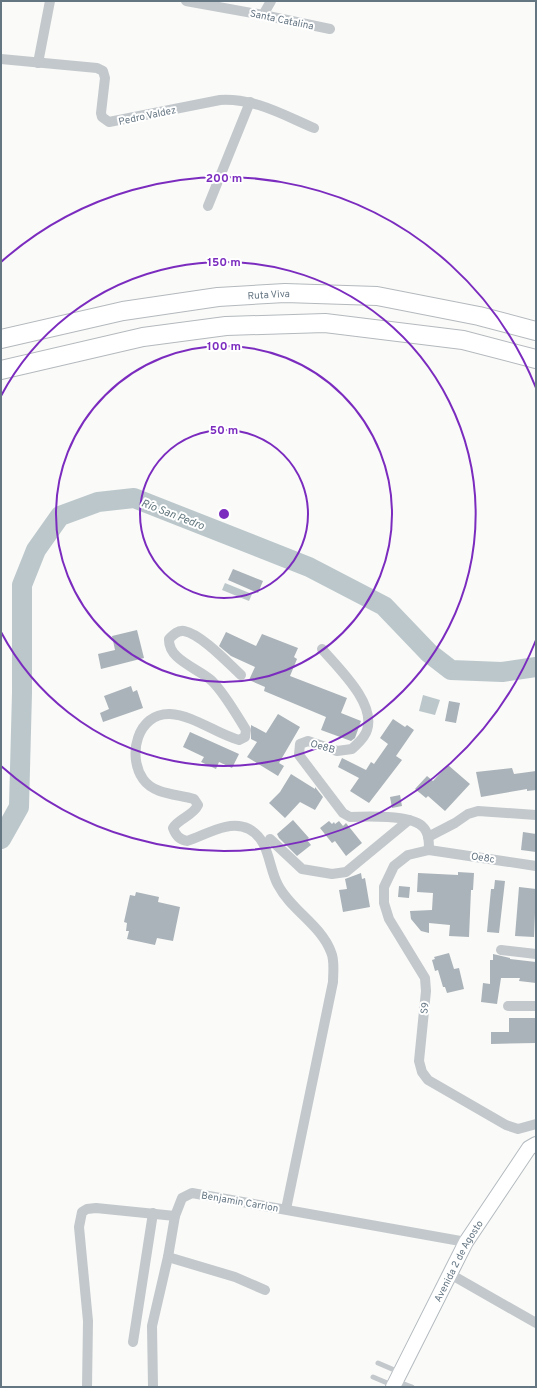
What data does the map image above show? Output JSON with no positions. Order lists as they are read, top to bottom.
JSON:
{
  "streets": {
    "highway": ["Ruta Viva"],
    "main road": ["Avenida 2 de Agosto"],
    "street": [
      "Santa Catalina",
      "Pedro Valdez",
      "Oe8B",
      "Oe8c",
      "S9",
      "Benjamin Carrion"
    ]
  },
  "crossings": [
    ["Oe8c", "S9"],
    ["Benjamin Carrion", "Avenida 2 de Agosto"]
  ],
  "water": ["Río San Pedro"],
  "rings": [
    "200 m",
    "150 m",
    "100 m",
    "50 m"
  ]
}
